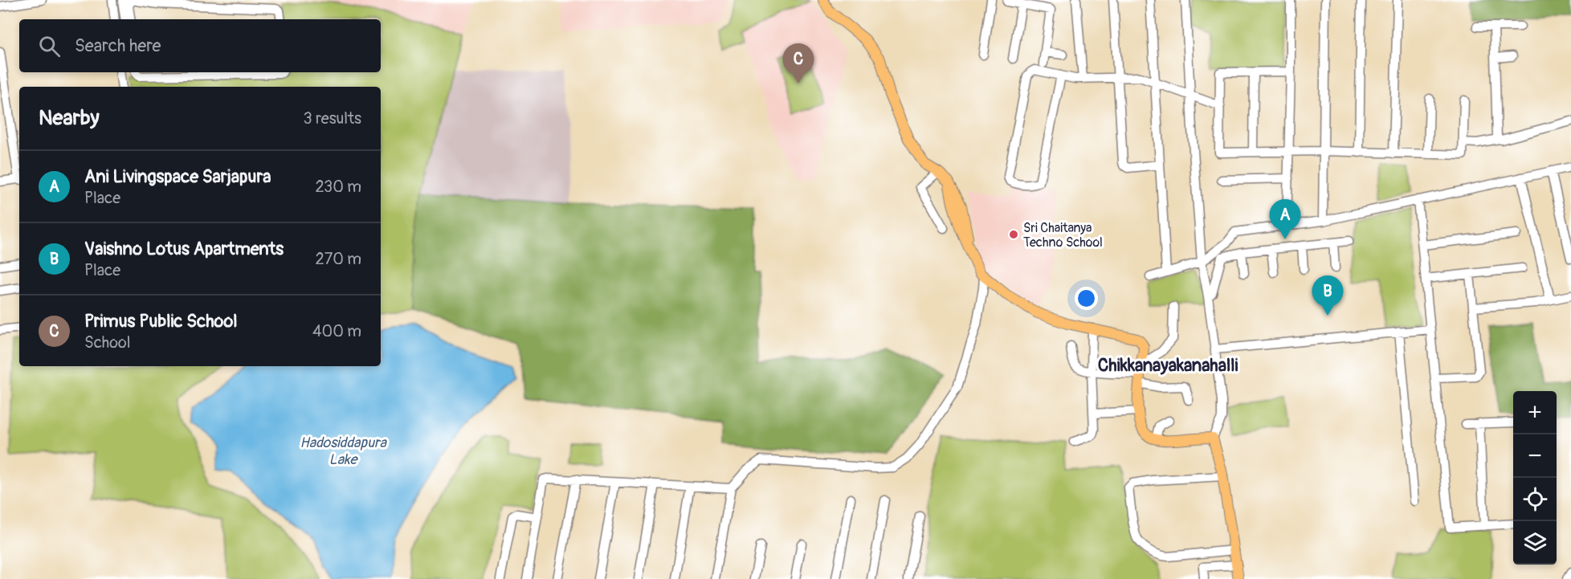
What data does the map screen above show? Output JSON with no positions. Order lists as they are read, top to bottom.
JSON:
{
  "districts": ["Chikkanayakanahalli"],
  "water": ["Hadosiddapura Lake"],
  "places": ["Sri Chaitanya Techno School"],
  "page": {
    "search": "Search here",
    "pins": ["C", "A", "B"],
    "heading": ["Nearby", "3 results"],
    "list": [
      {
        "mark": "A",
        "name": "Ani Livingspace Sarjapura",
        "note": "Place",
        "value": "230 m"
      },
      {
        "mark": "B",
        "name": "Vaishno Lotus Apartments",
        "note": "Place",
        "value": "270 m"
      },
      {
        "mark": "C",
        "name": "Primus Public School",
        "note": "School",
        "value": "400 m"
      }
    ],
    "map_buttons": ["+", "−"]
  }
}
